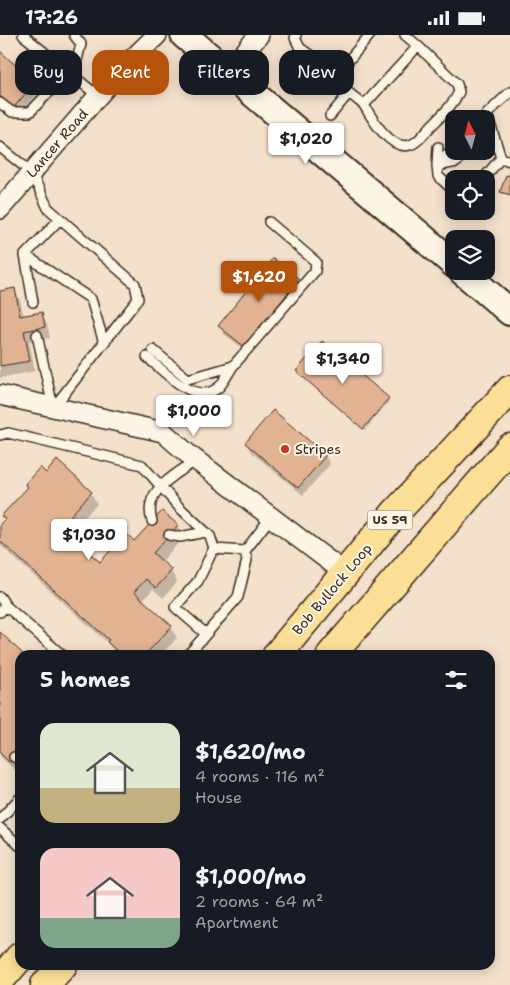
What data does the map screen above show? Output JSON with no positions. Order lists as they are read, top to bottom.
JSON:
{
  "streets": {
    "highway": ["US 59", "Bob Bullock Loop"],
    "street": ["Lancer Road"]
  },
  "places": ["Stripes"],
  "north": "top",
  "page": {
    "status": "17:26",
    "chip": [
      "Buy",
      "Rent",
      "Filters",
      "New"
    ],
    "price": [
      "$1,020",
      "$1,620",
      "$1,340",
      "$1,000",
      "$1,030"
    ],
    "heading": "5 homes",
    "list": [
      {
        "name": "$1,620/mo",
        "note": "4 rooms · 116 m² · House"
      },
      {
        "name": "$1,000/mo",
        "note": "2 rooms · 64 m² · Apartment"
      }
    ]
  }
}
